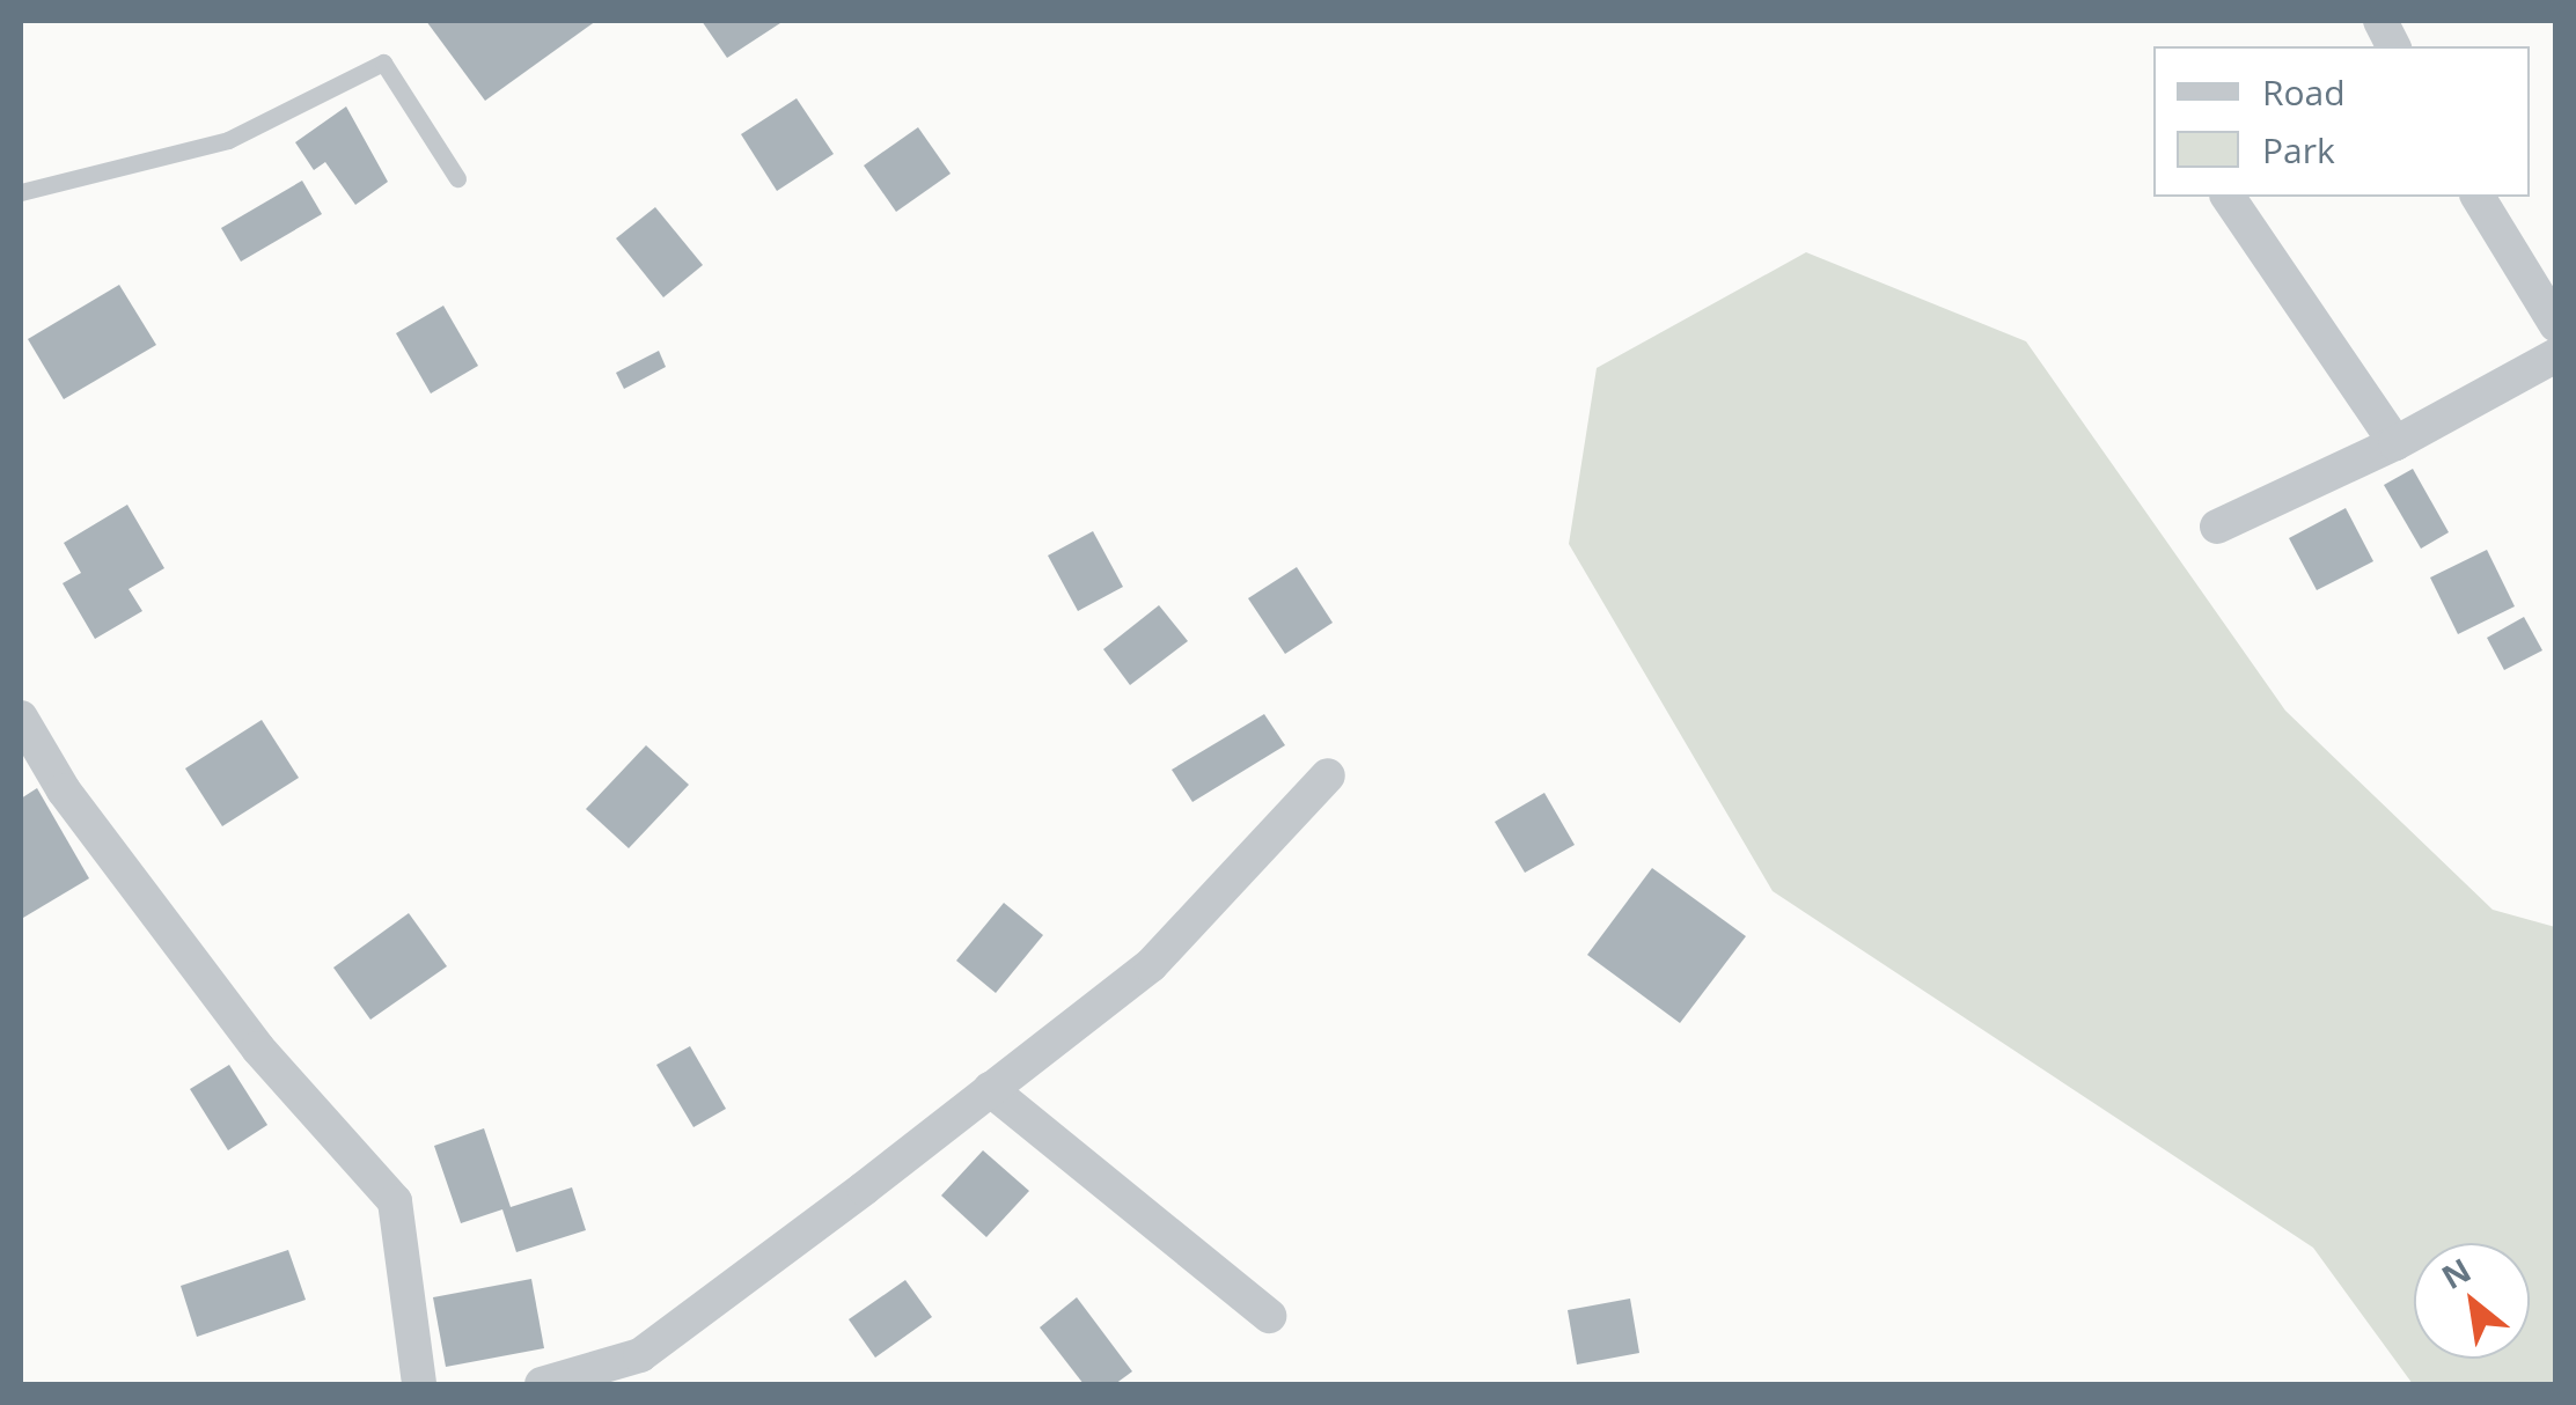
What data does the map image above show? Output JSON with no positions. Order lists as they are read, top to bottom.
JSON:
{
  "legend": ["Road", "Park"],
  "north": "top left"
}
